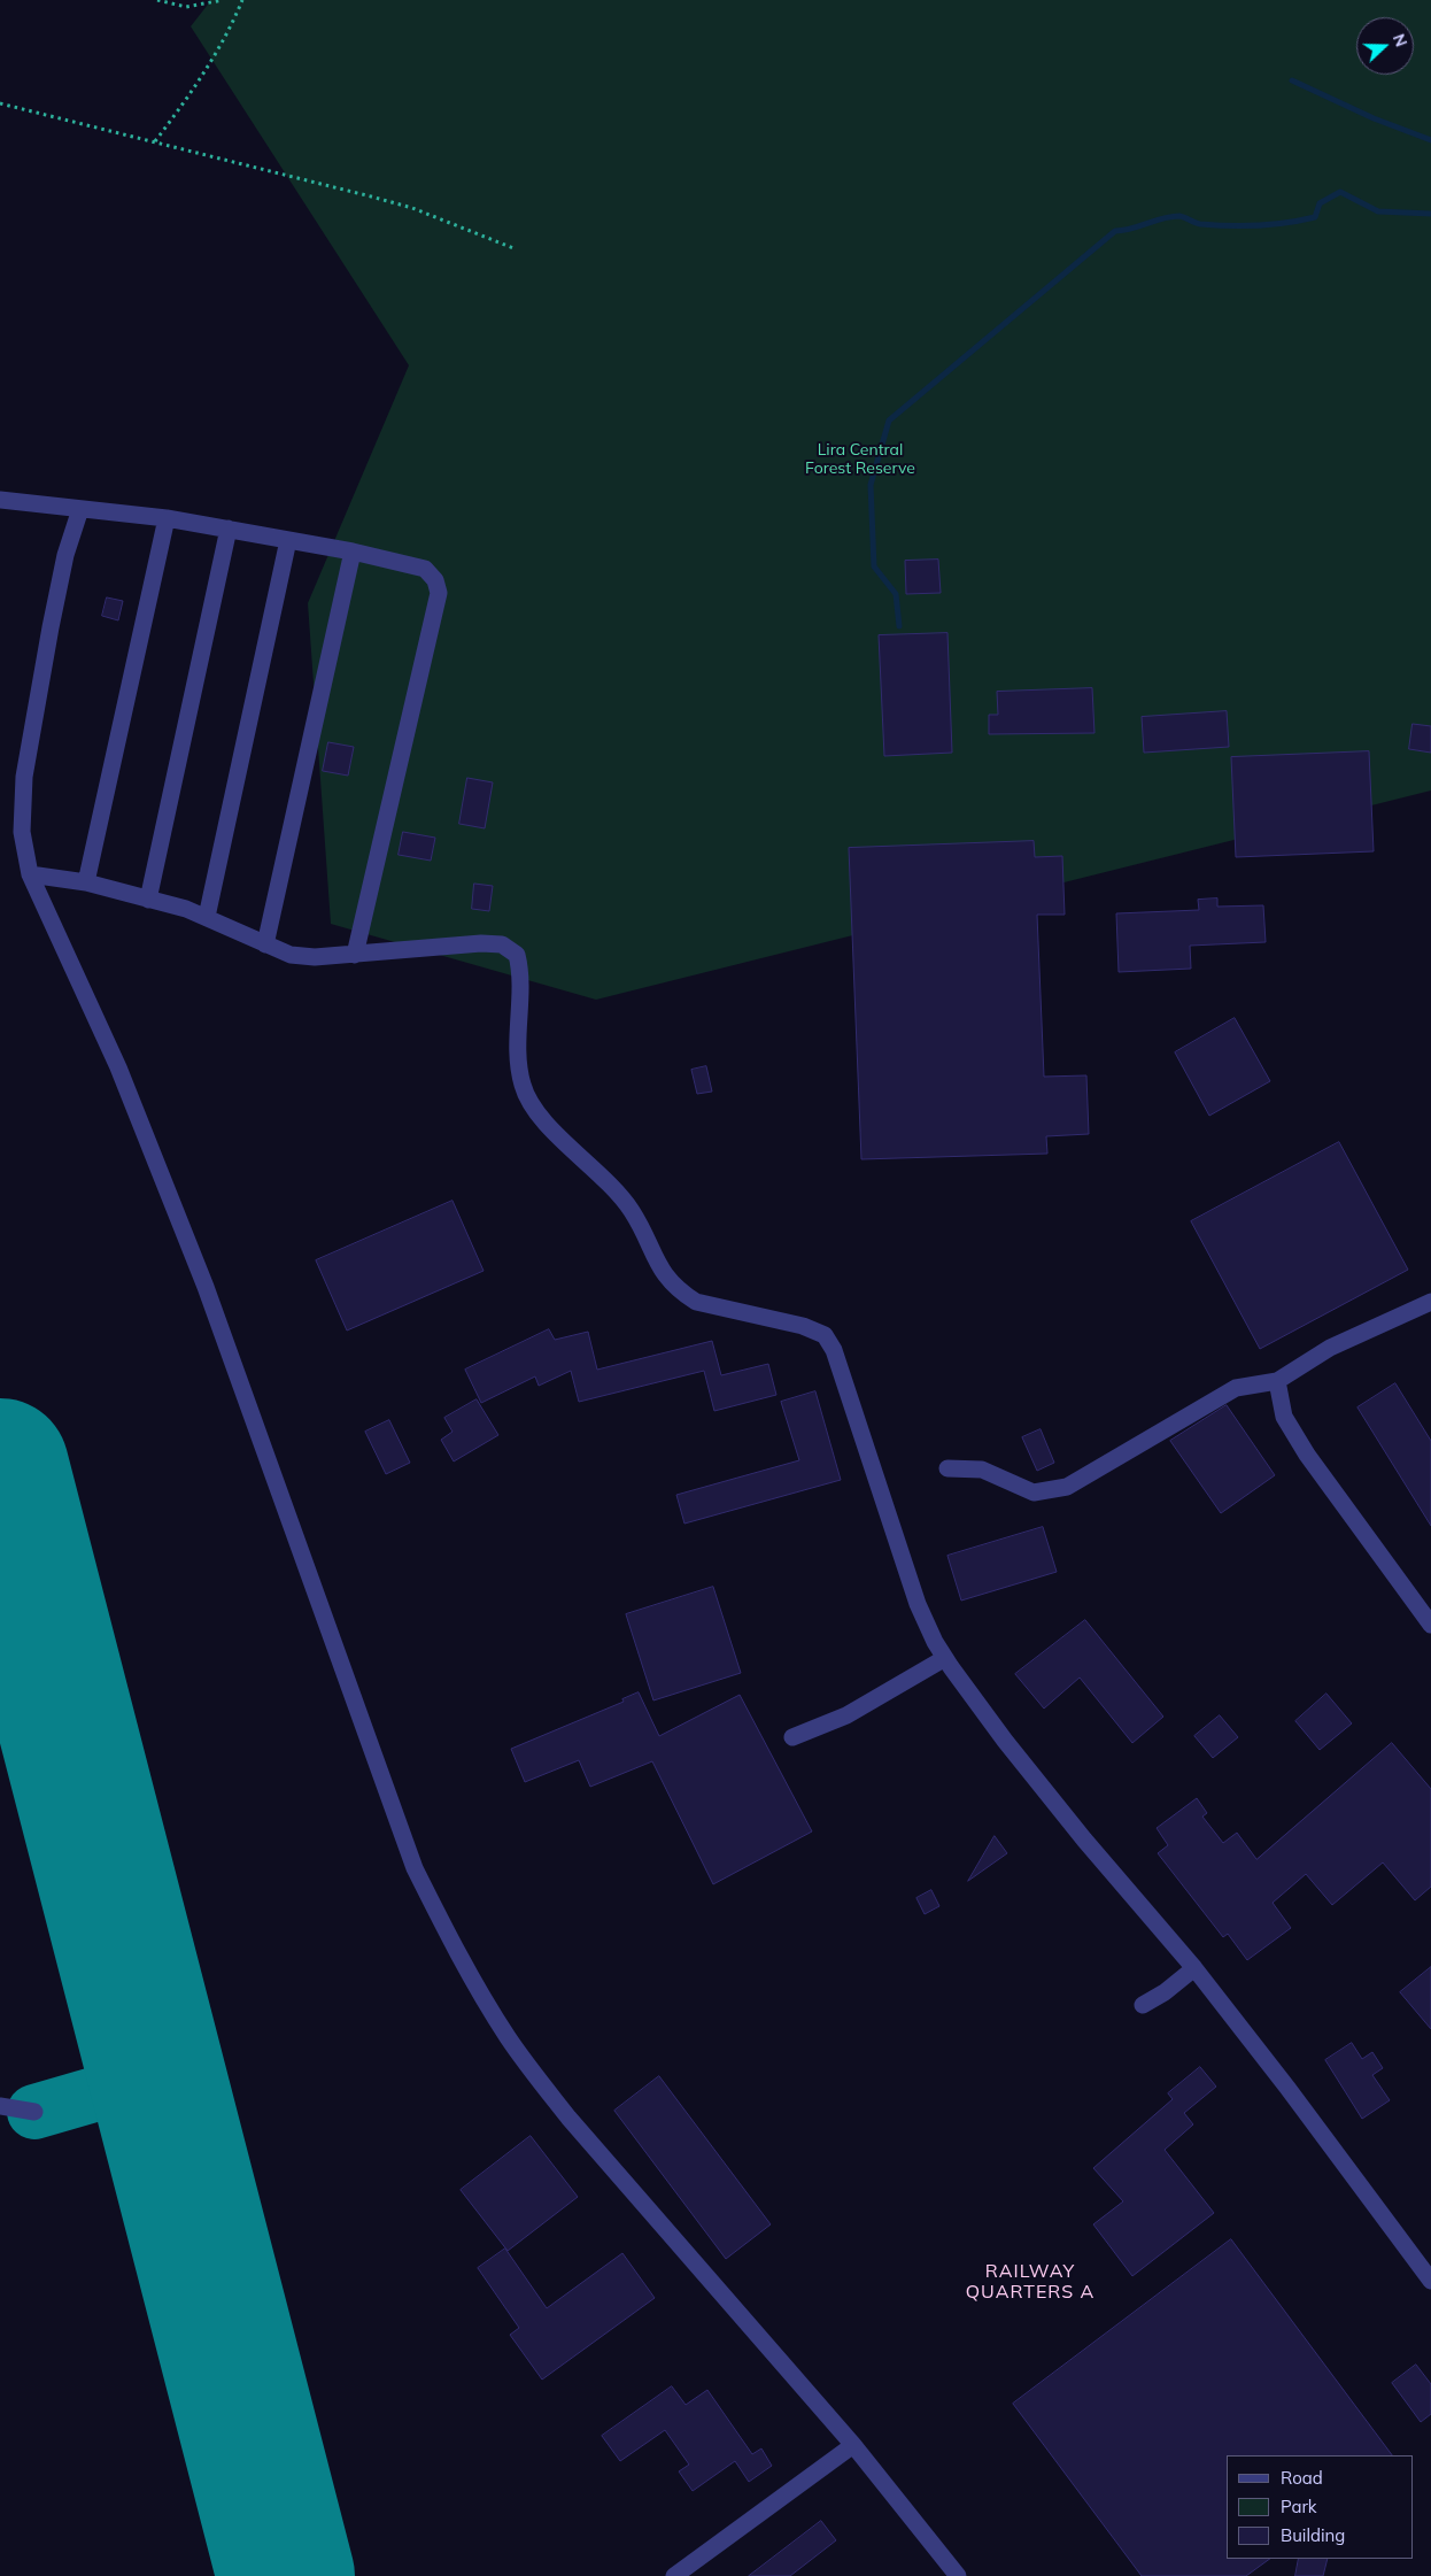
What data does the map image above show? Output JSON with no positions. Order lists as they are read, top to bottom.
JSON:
{
  "districts": ["RAILWAY QUARTERS A"],
  "parks": ["Lira Central Forest Reserve"],
  "legend": ["Road", "Park", "Building"],
  "north": "right"
}
